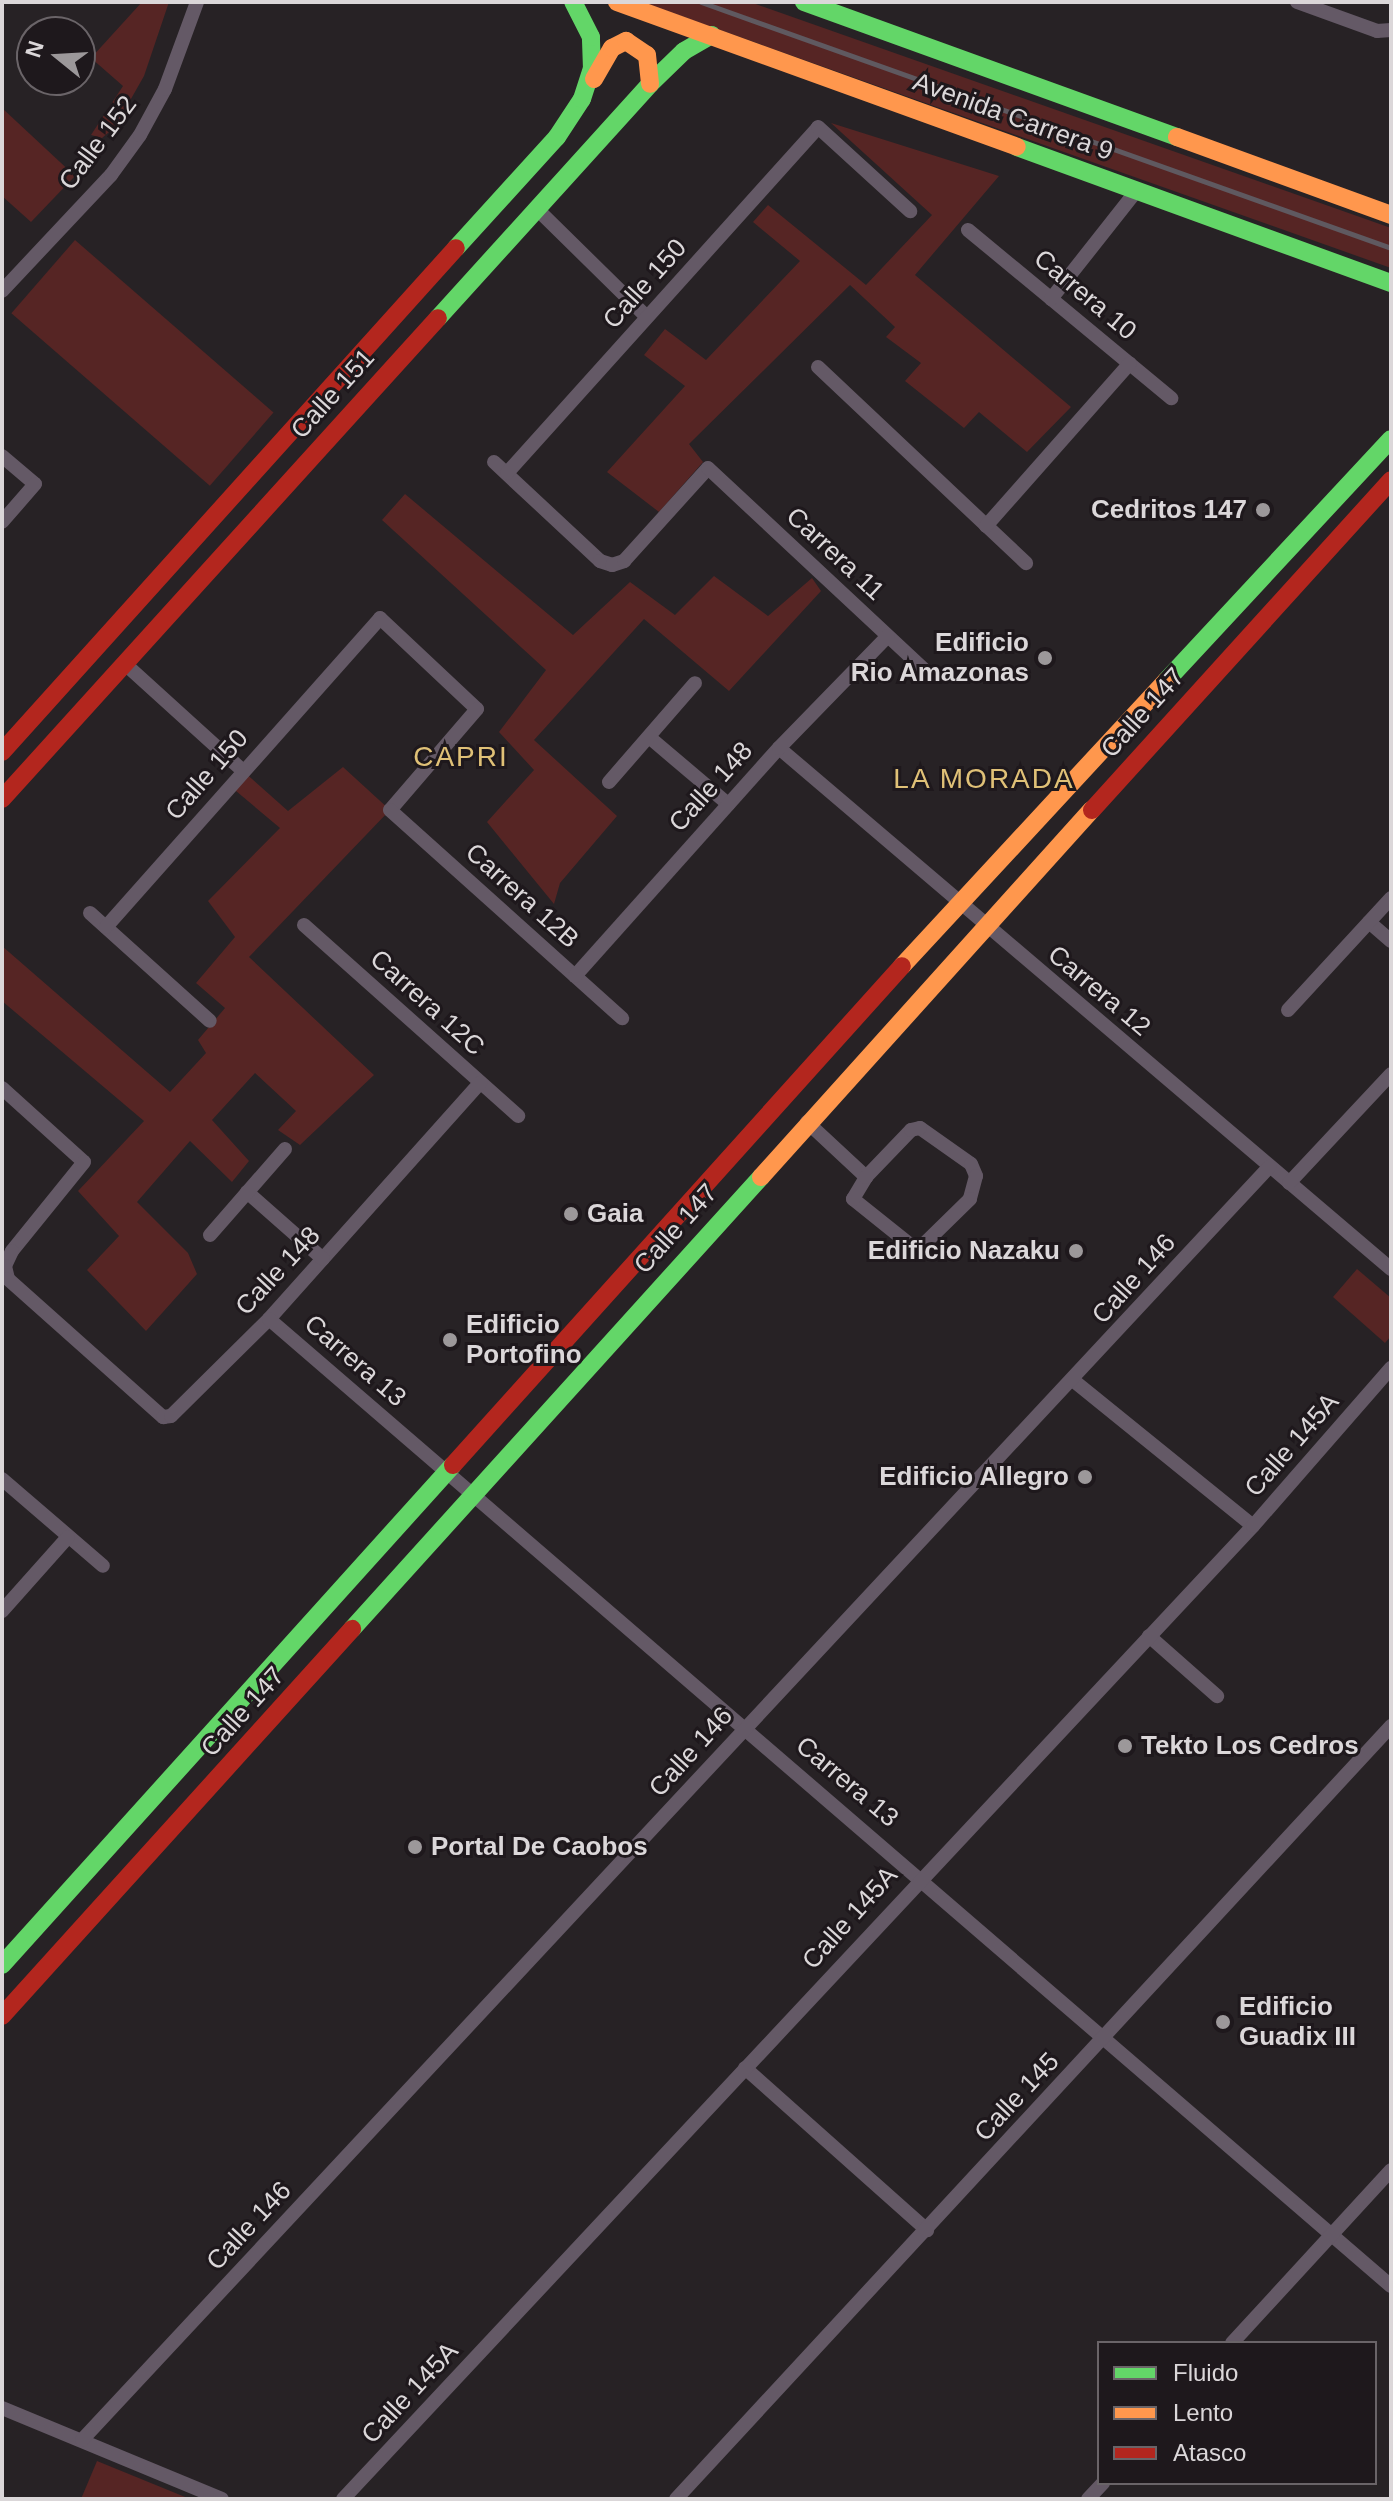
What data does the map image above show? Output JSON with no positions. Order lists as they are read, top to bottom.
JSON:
{
  "streets": {
    "main road": ["Avenida Carrera 9", "Calle 151", "Calle 147"],
    "street": [
      "Calle 152",
      "Calle 150",
      "Carrera 10",
      "Carrera 11",
      "Calle 148",
      "Carrera 12B",
      "Carrera 12",
      "Carrera 12C",
      "Calle 146",
      "Carrera 13",
      "Calle 145A",
      "Calle 145"
    ]
  },
  "crossings": [
    ["Avenida Carrera 9", "Calle 151"],
    ["Calle 150", "Carrera 11"],
    ["Calle 150", "Carrera 12B"],
    ["Carrera 11", "Calle 148"],
    ["Calle 147", "Carrera 12"],
    ["Calle 147", "Carrera 13"],
    ["Calle 148", "Carrera 12B"],
    ["Calle 148", "Carrera 12"],
    ["Calle 148", "Carrera 12C"],
    ["Calle 148", "Carrera 13"],
    ["Carrera 12", "Calle 146"],
    ["Calle 146", "Carrera 13"],
    ["Carrera 13", "Calle 145A"],
    ["Carrera 13", "Calle 145"]
  ],
  "districts": ["CAPRI", "LA MORADA"],
  "places": [
    "Cedritos 147",
    "Edificio Rio Amazonas",
    "Gaia",
    "Edificio Nazaku",
    "Edificio Portofino",
    "Edificio Allegro",
    "Tekto Los Cedros",
    "Portal De Caobos",
    "Edificio Guadix III"
  ],
  "legend": ["Fluido", "Lento", "Atasco"],
  "north": "left"
}
